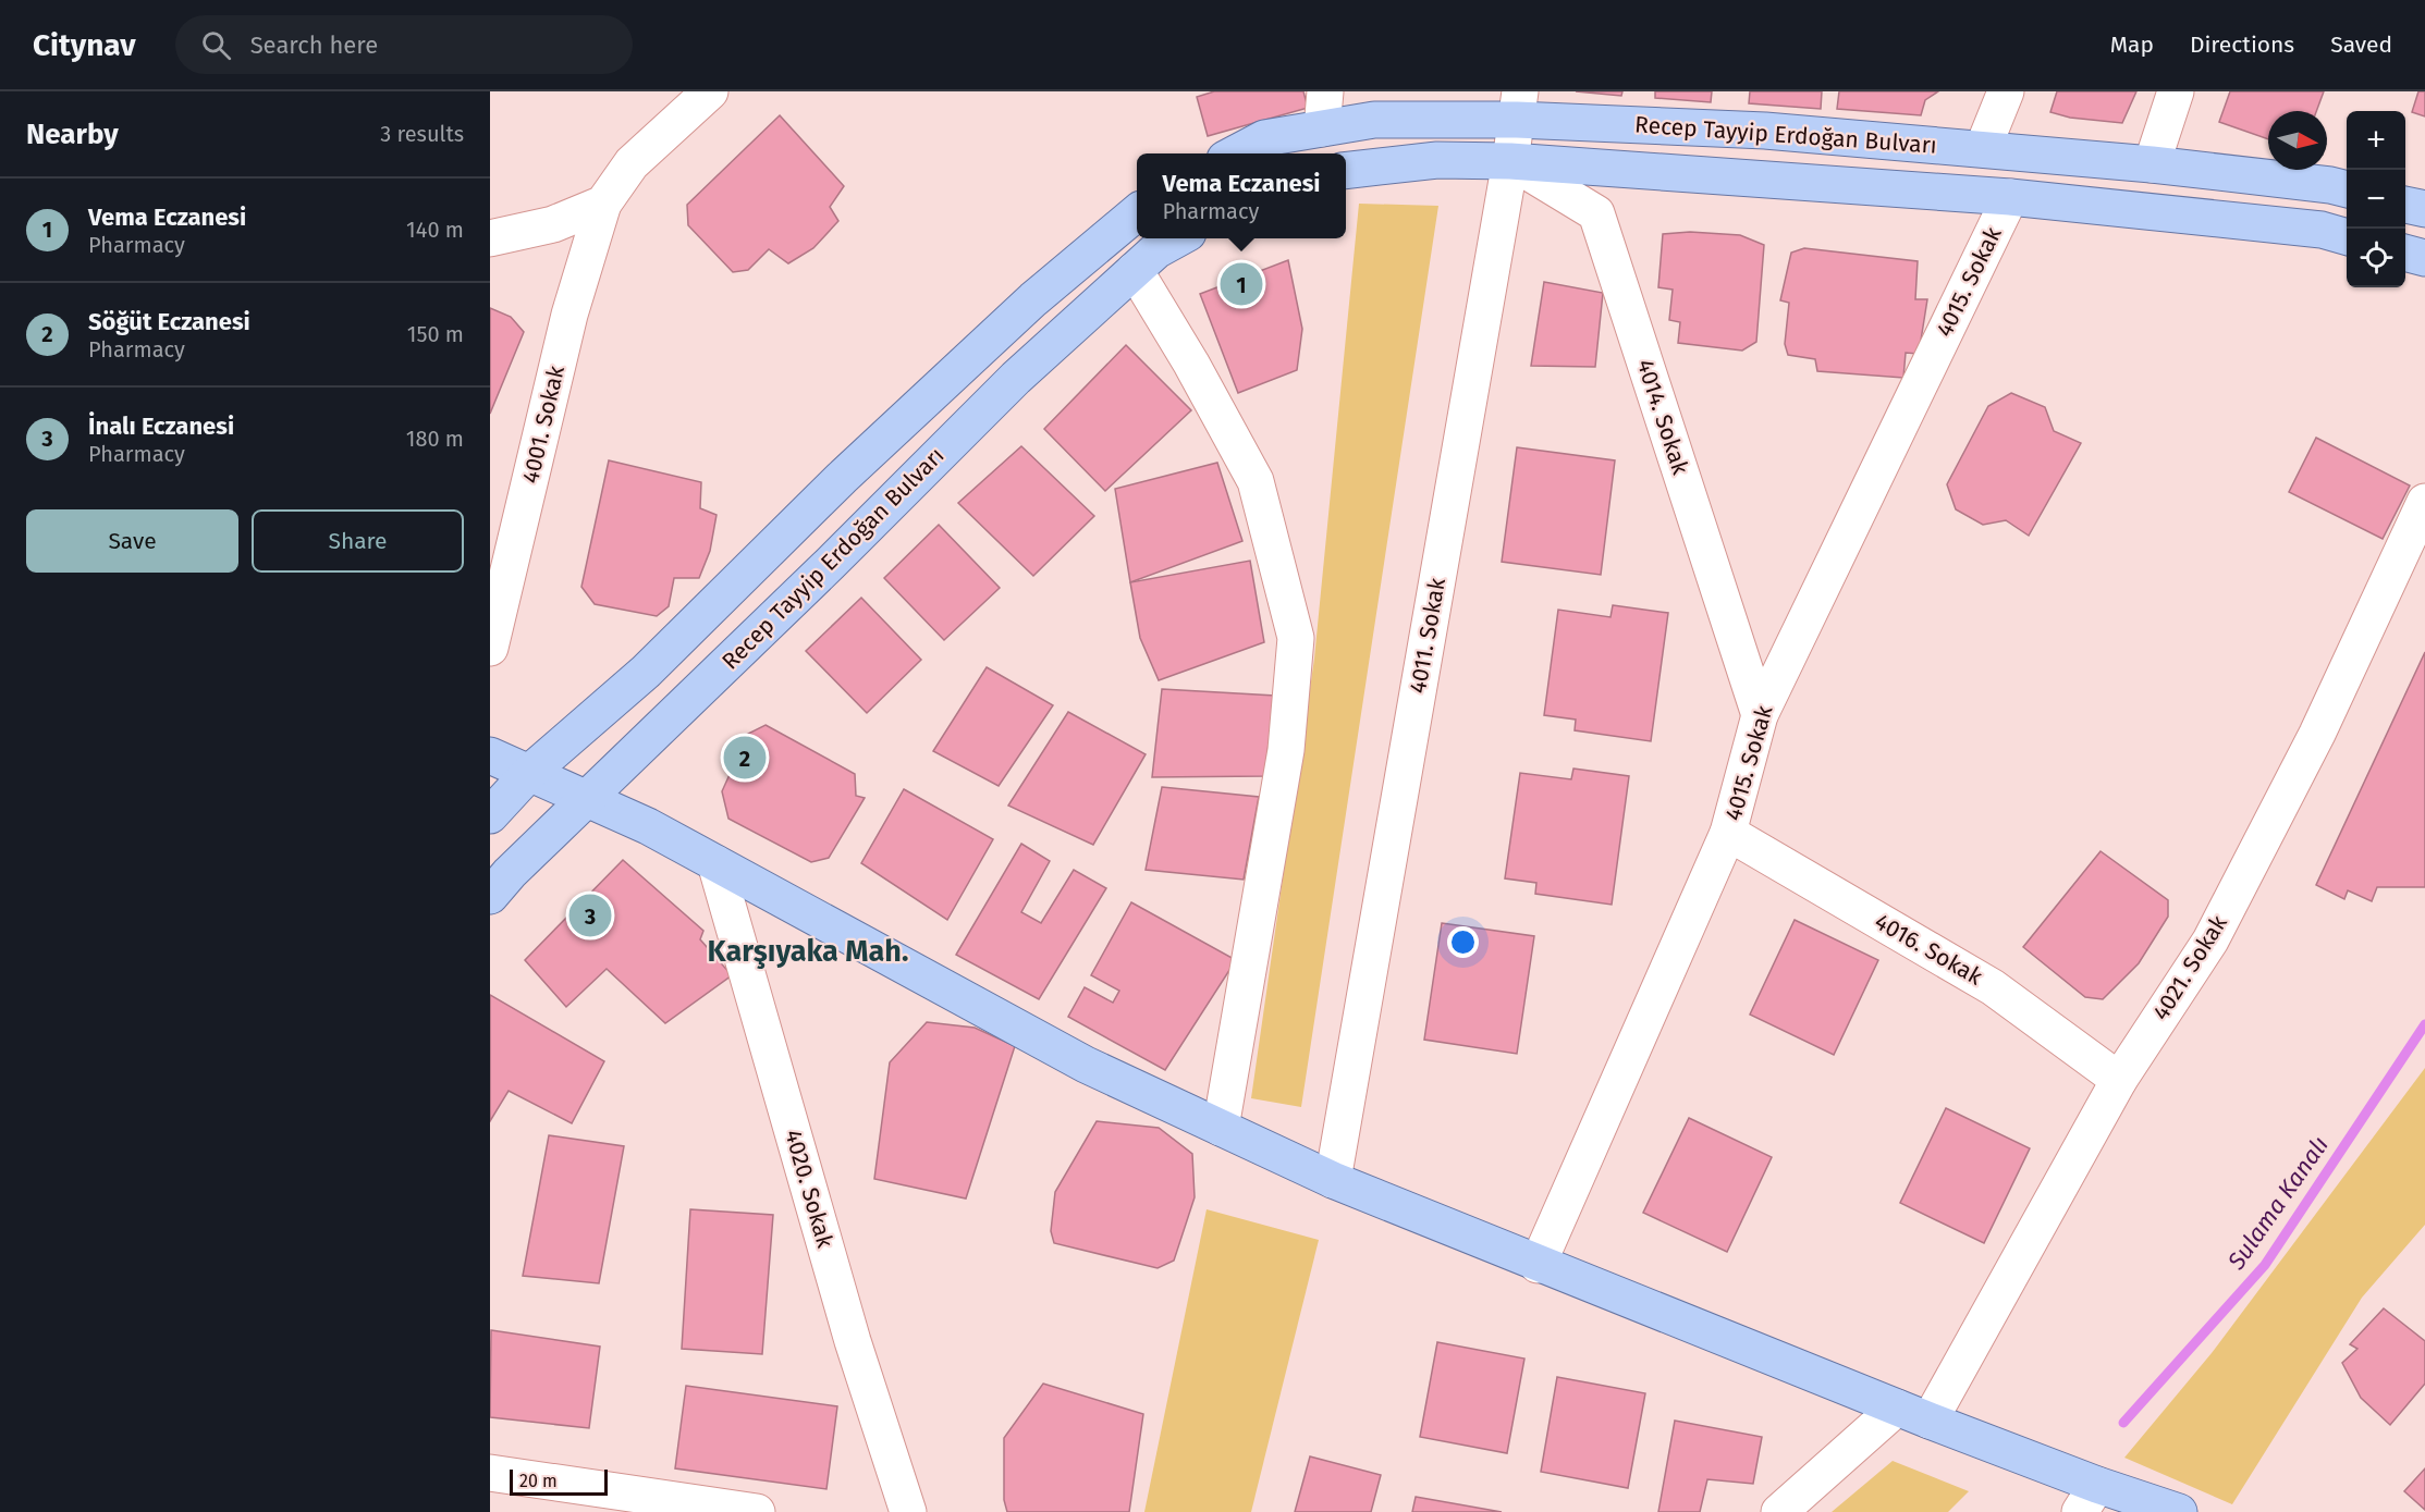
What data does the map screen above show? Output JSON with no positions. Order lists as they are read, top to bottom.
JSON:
{
  "streets": {
    "main road": ["Recep Tayyip Erdoğan Bulvarı"],
    "street": [
      "4015. Sokak",
      "4014. Sokak",
      "4001. Sokak",
      "4011. Sokak",
      "4016. Sokak",
      "4021. Sokak",
      "4020. Sokak"
    ]
  },
  "crossings": [
    ["Recep Tayyip Erdoğan Bulvarı", "4015. Sokak"],
    ["Recep Tayyip Erdoğan Bulvarı", "4014. Sokak"],
    ["Recep Tayyip Erdoğan Bulvarı", "4011. Sokak"],
    ["4015. Sokak", "4014. Sokak"],
    ["4015. Sokak", "4016. Sokak"],
    ["4014. Sokak", "4011. Sokak"],
    ["4016. Sokak", "4021. Sokak"]
  ],
  "districts": ["Karşıyaka Mah."],
  "water": ["Sulama Kanalı"],
  "scale_bar": "20 m",
  "north": "right",
  "page": {
    "header": "Citynav",
    "search": "Search here",
    "nav": ["Map", "Directions", "Saved"],
    "heading": ["Nearby", "3 results"],
    "map_buttons": ["+", "−"],
    "popup": ["Vema Eczanesi", "Pharmacy"],
    "list": [
      {
        "mark": "1",
        "name": "Vema Eczanesi",
        "note": "Pharmacy",
        "value": "140 m"
      },
      {
        "mark": "2",
        "name": "Söğüt Eczanesi",
        "note": "Pharmacy",
        "value": "150 m"
      },
      {
        "mark": "3",
        "name": "İnalı Eczanesi",
        "note": "Pharmacy",
        "value": "180 m"
      }
    ],
    "pins": ["1", "2", "3"],
    "buttons": ["Save", "Share"],
    "scale": "20 m"
  }
}
